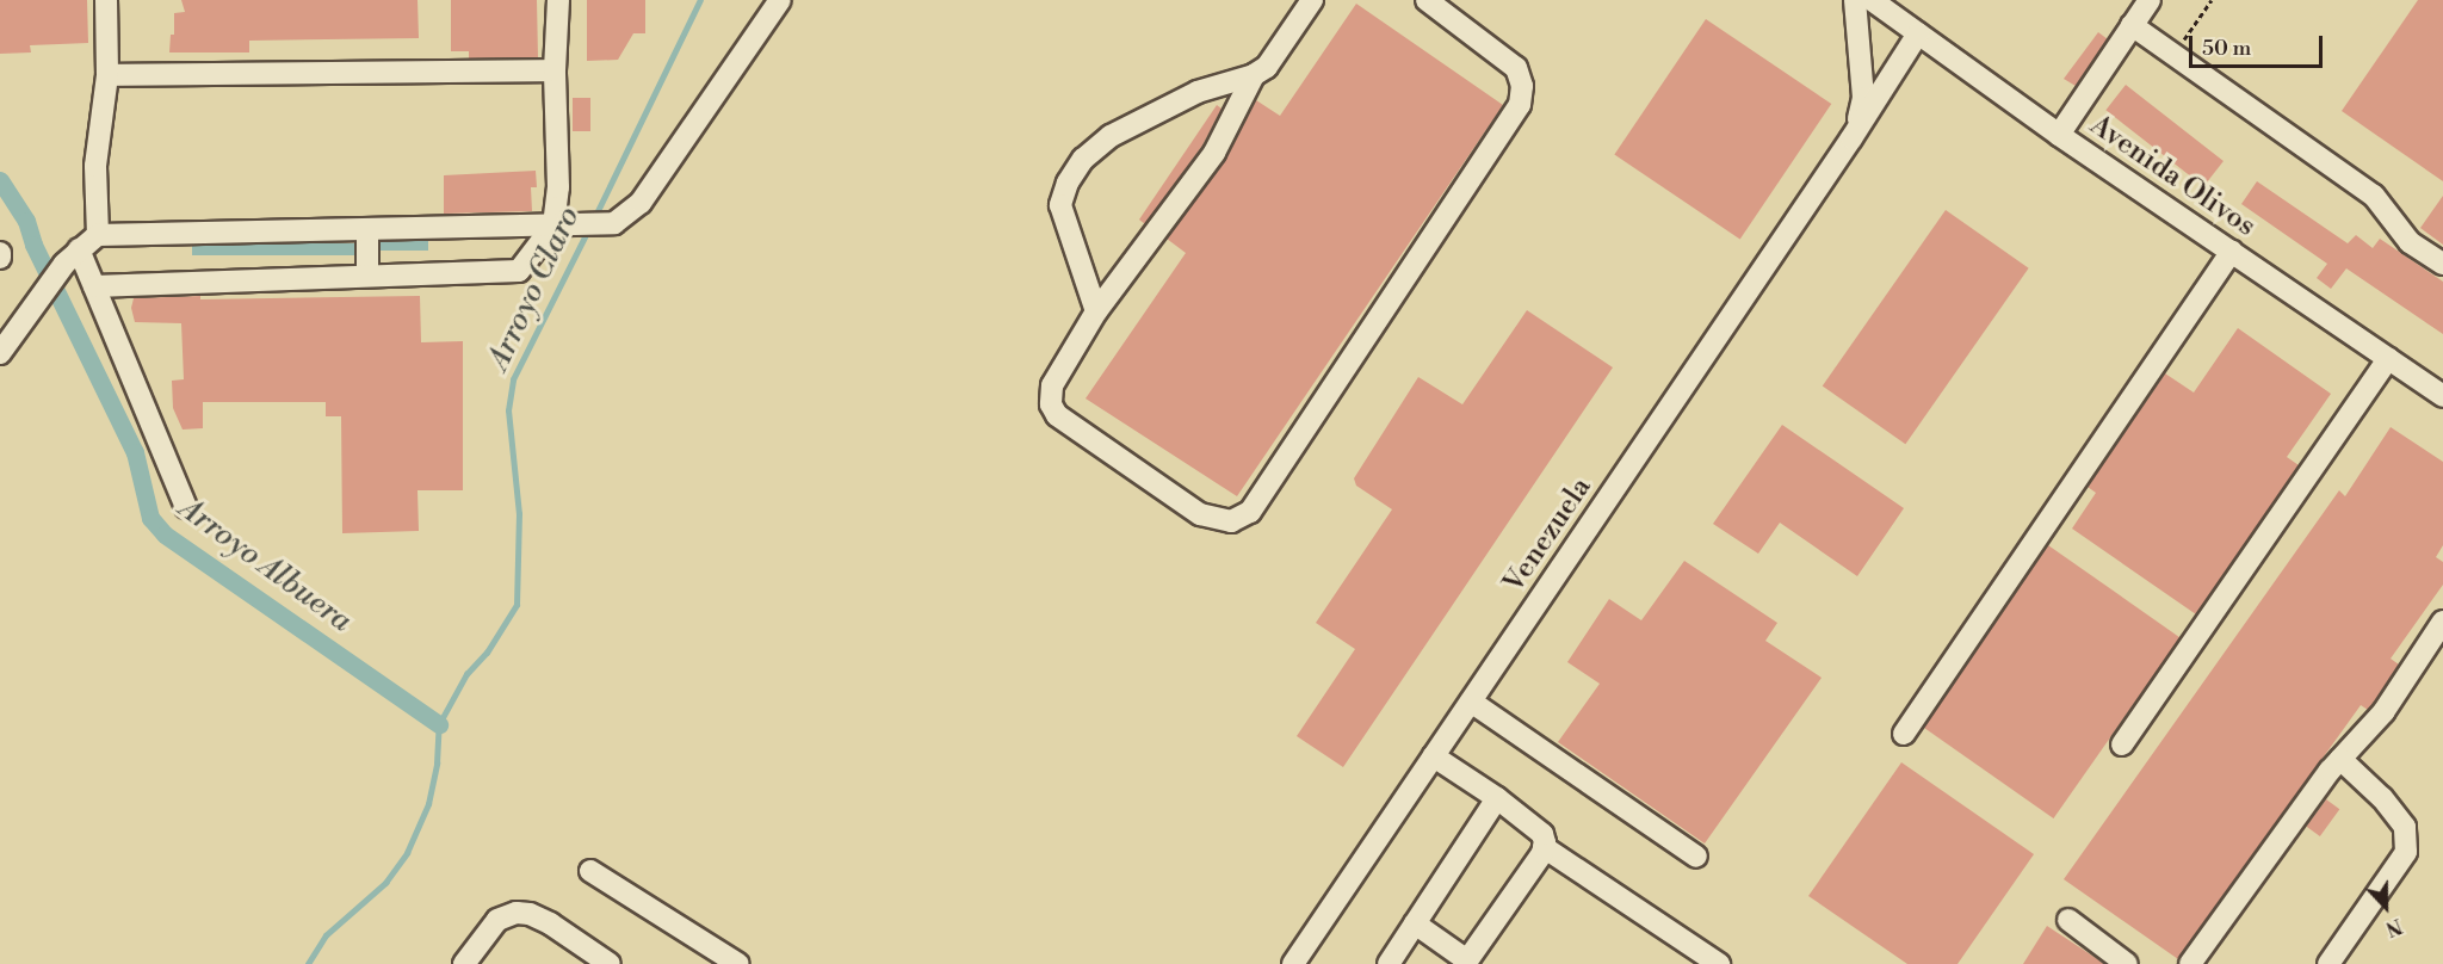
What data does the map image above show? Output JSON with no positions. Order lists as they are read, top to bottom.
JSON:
{
  "streets": {
    "street": ["Avenida Olivos", "Venezuela"]
  },
  "crossings": [
    ["Avenida Olivos", "Venezuela"]
  ],
  "water": ["Arroyo Claro", "Arroyo Albuera"],
  "scale_bar": "50 m",
  "north": "bottom"
}
